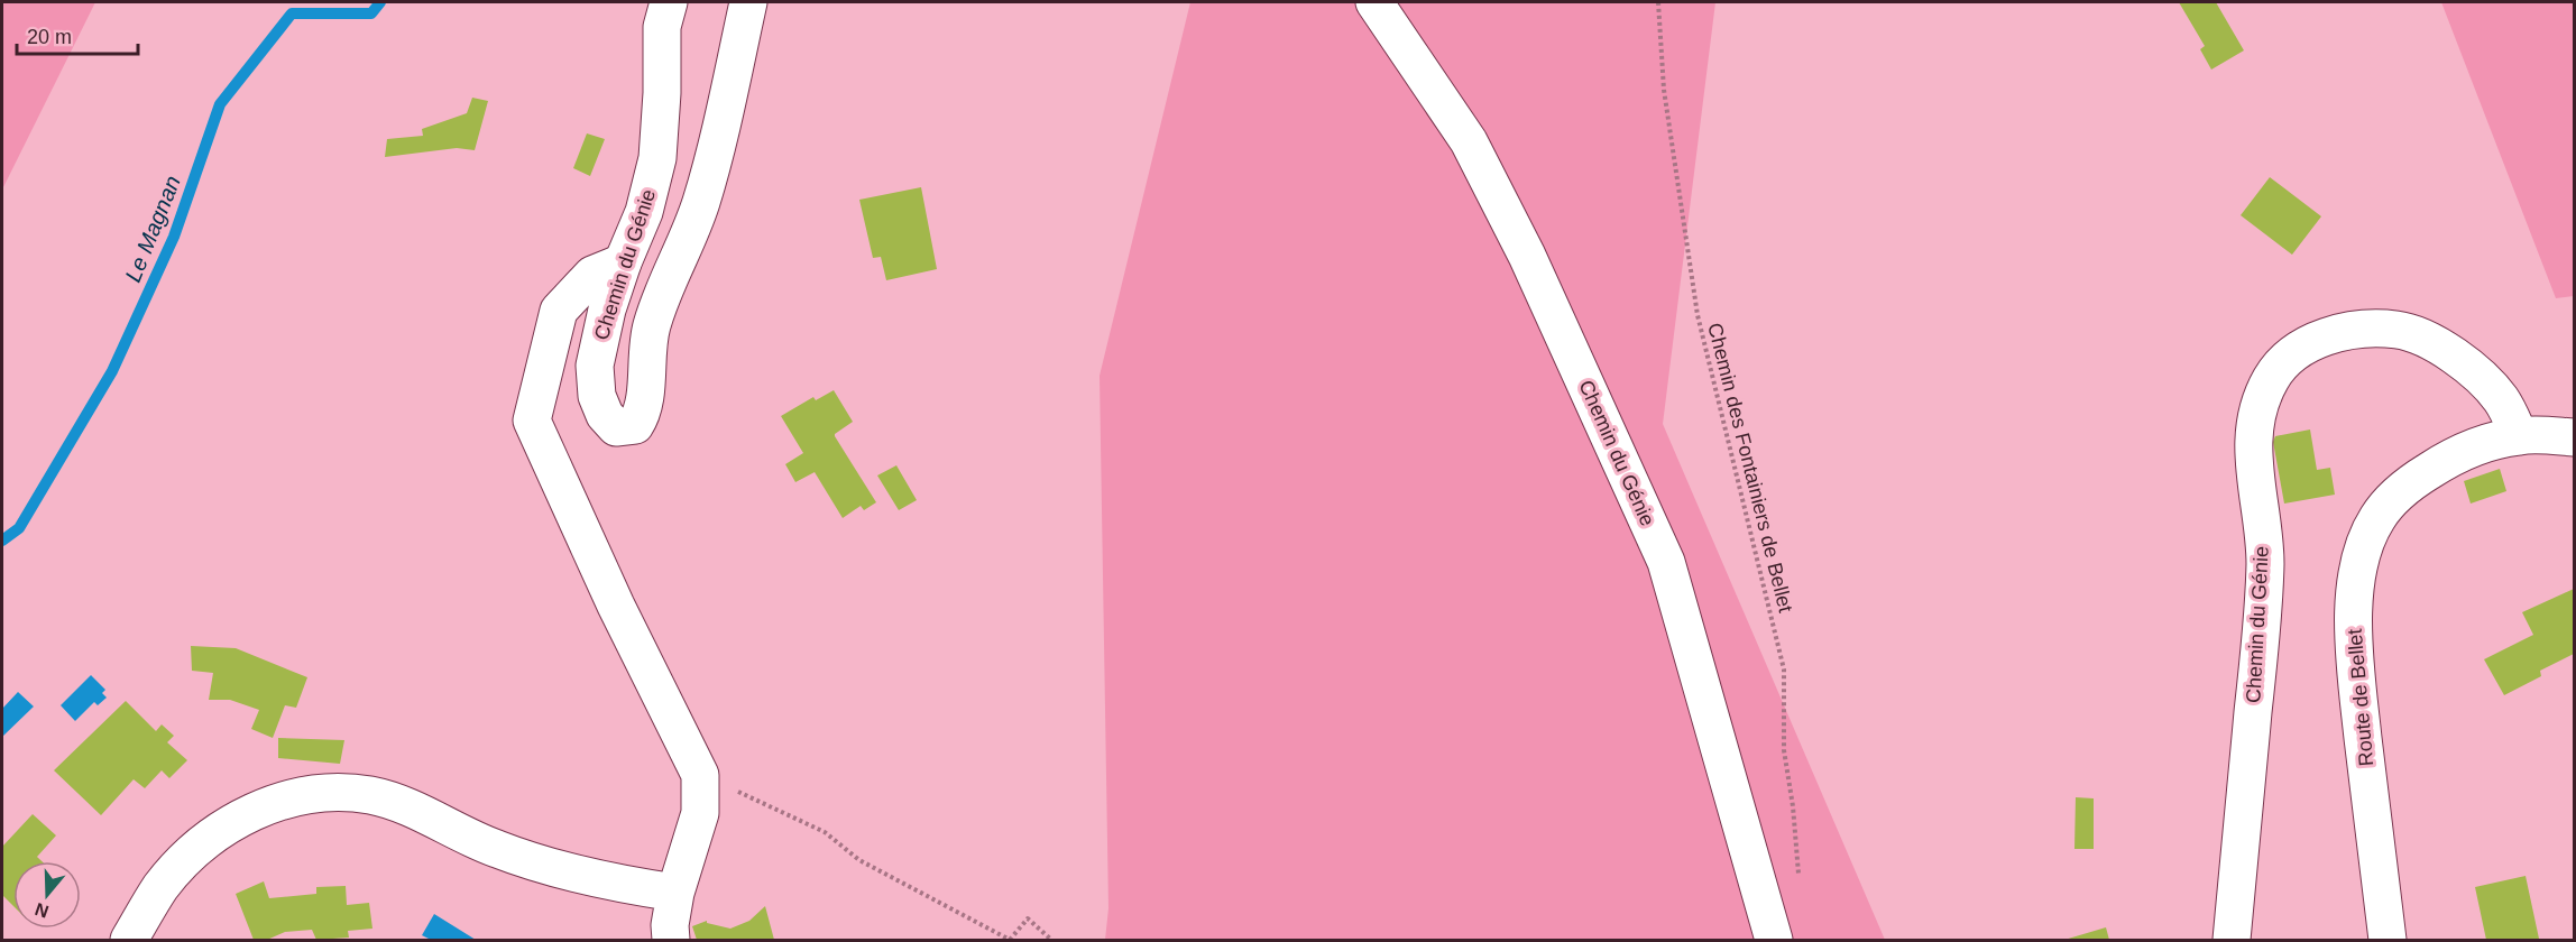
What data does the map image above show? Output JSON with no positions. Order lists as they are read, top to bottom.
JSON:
{
  "streets": {
    "street": ["Chemin du Génie", "Route de Bellet"],
    "path": ["Chemin des Fontainiers de Bellet"]
  },
  "crossings": [
    ["Chemin du Génie", "Route de Bellet"]
  ],
  "water": ["Le Magnan"],
  "scale_bar": "20 m",
  "north": "bottom"
}
